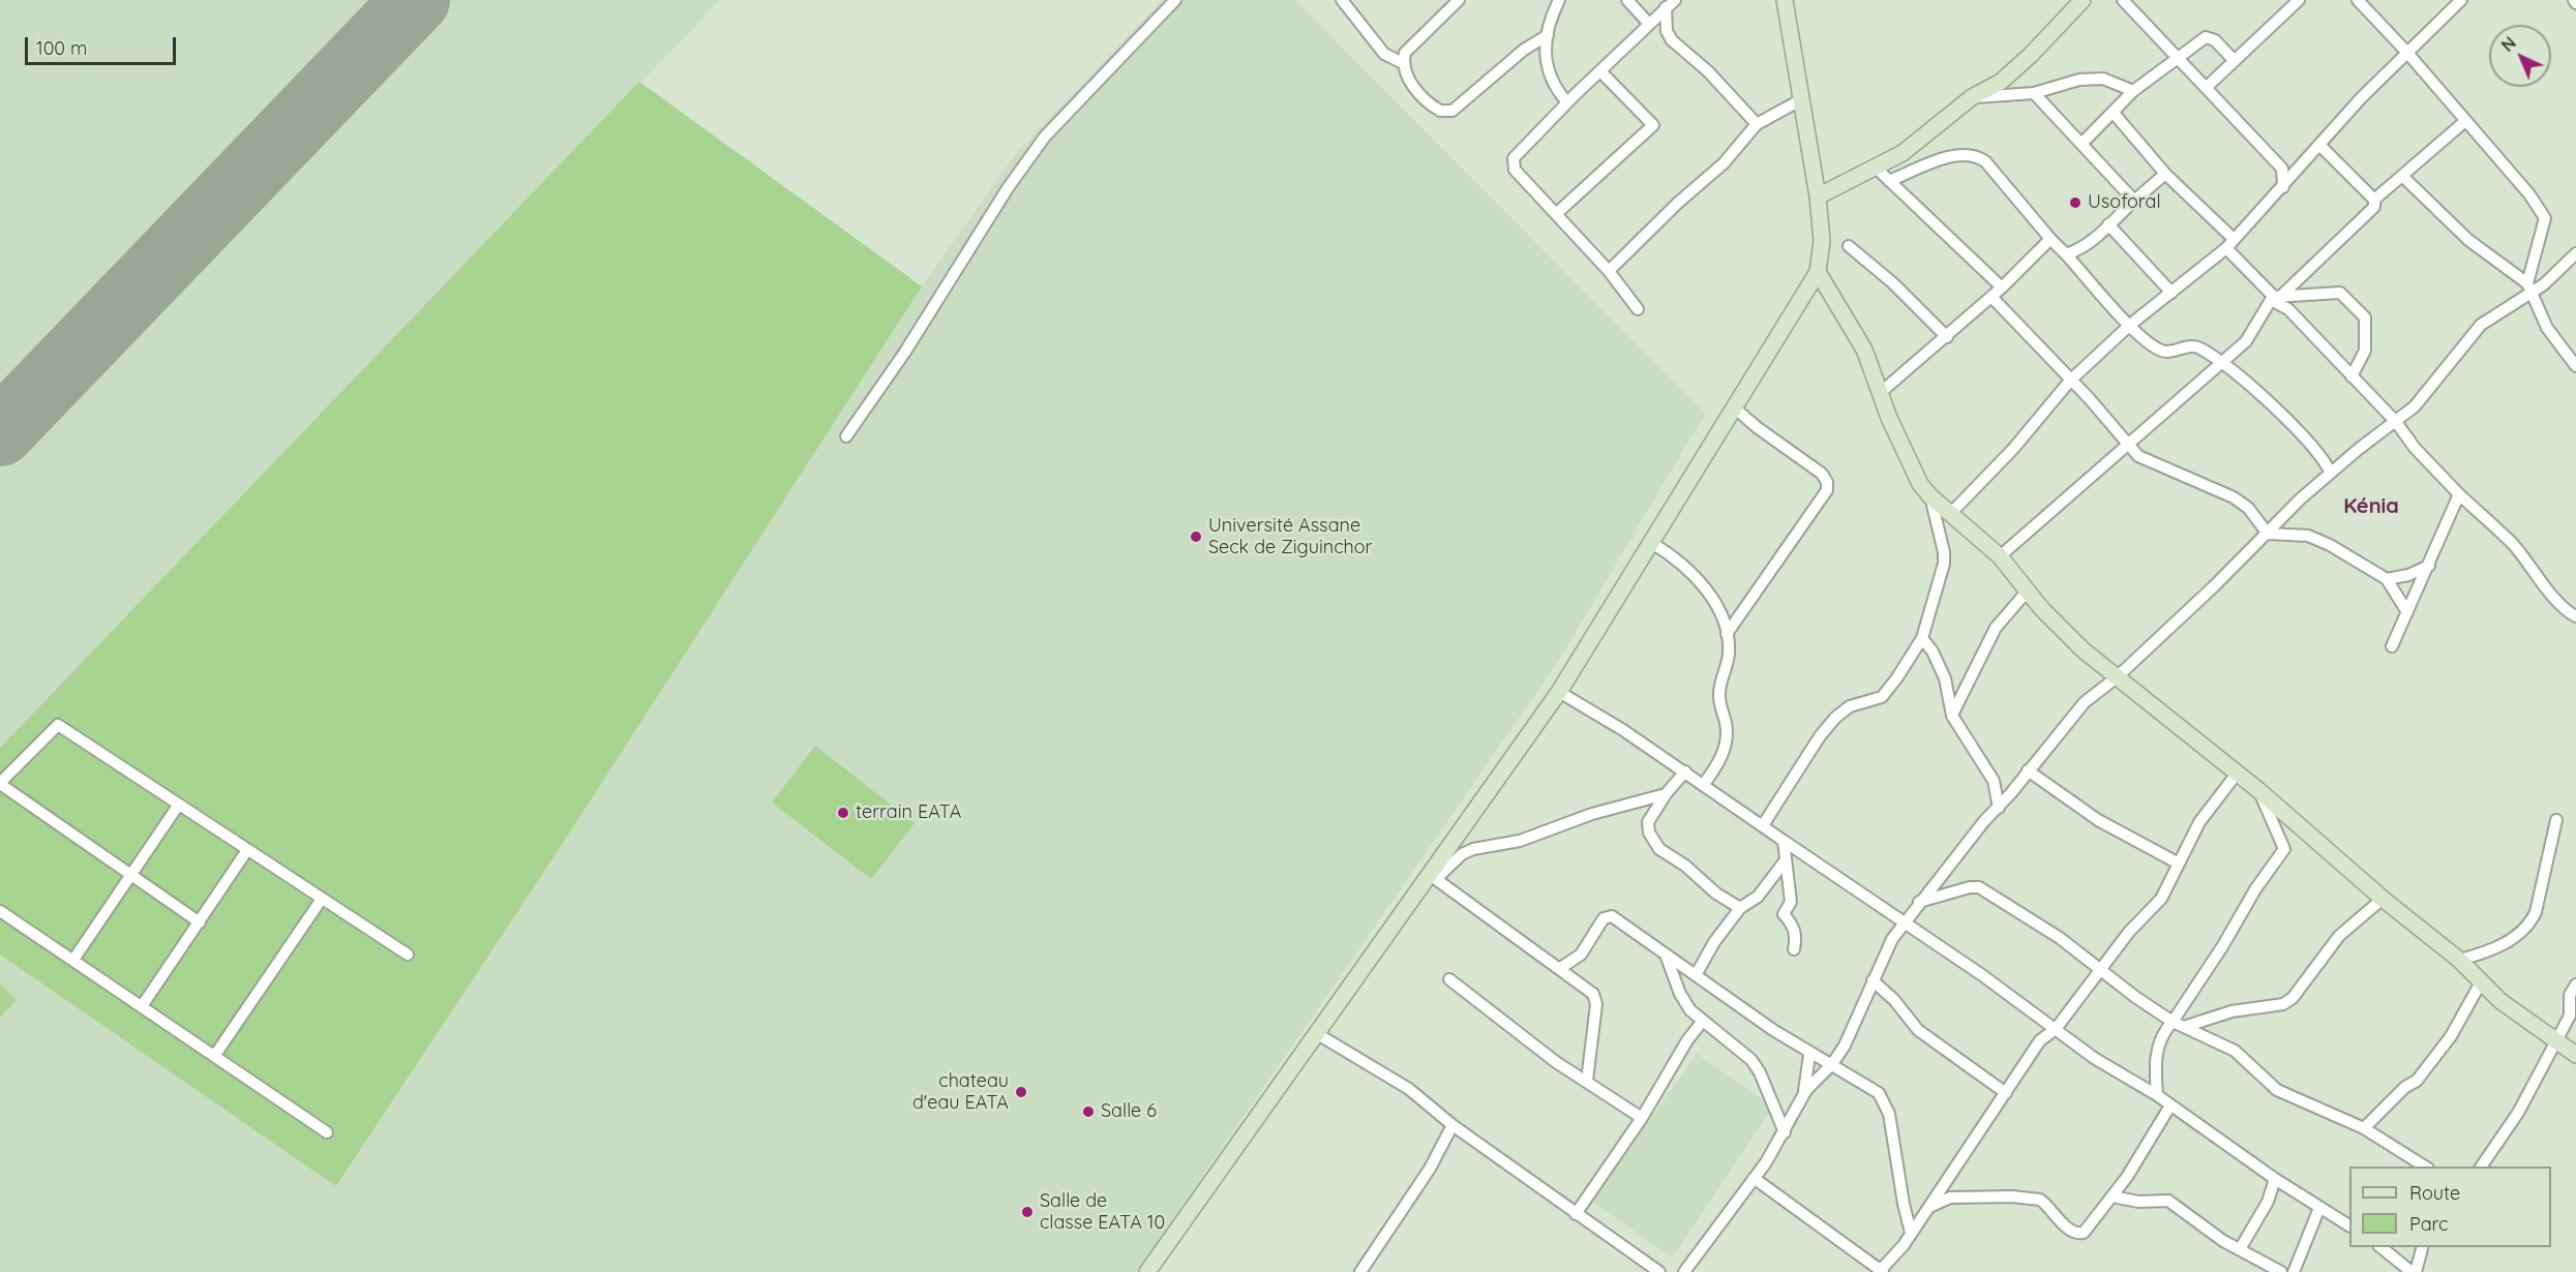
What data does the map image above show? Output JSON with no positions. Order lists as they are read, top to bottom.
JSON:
{
  "districts": ["Kénia"],
  "places": [
    "Usoforal",
    "Université Assane Seck de Ziguinchor",
    "terrain EATA",
    "chateau d'eau EATA",
    "Salle 6",
    "Salle de classe EATA 10"
  ],
  "legend": ["Route", "Parc"],
  "scale_bar": "100 m",
  "north": "top left"
}
